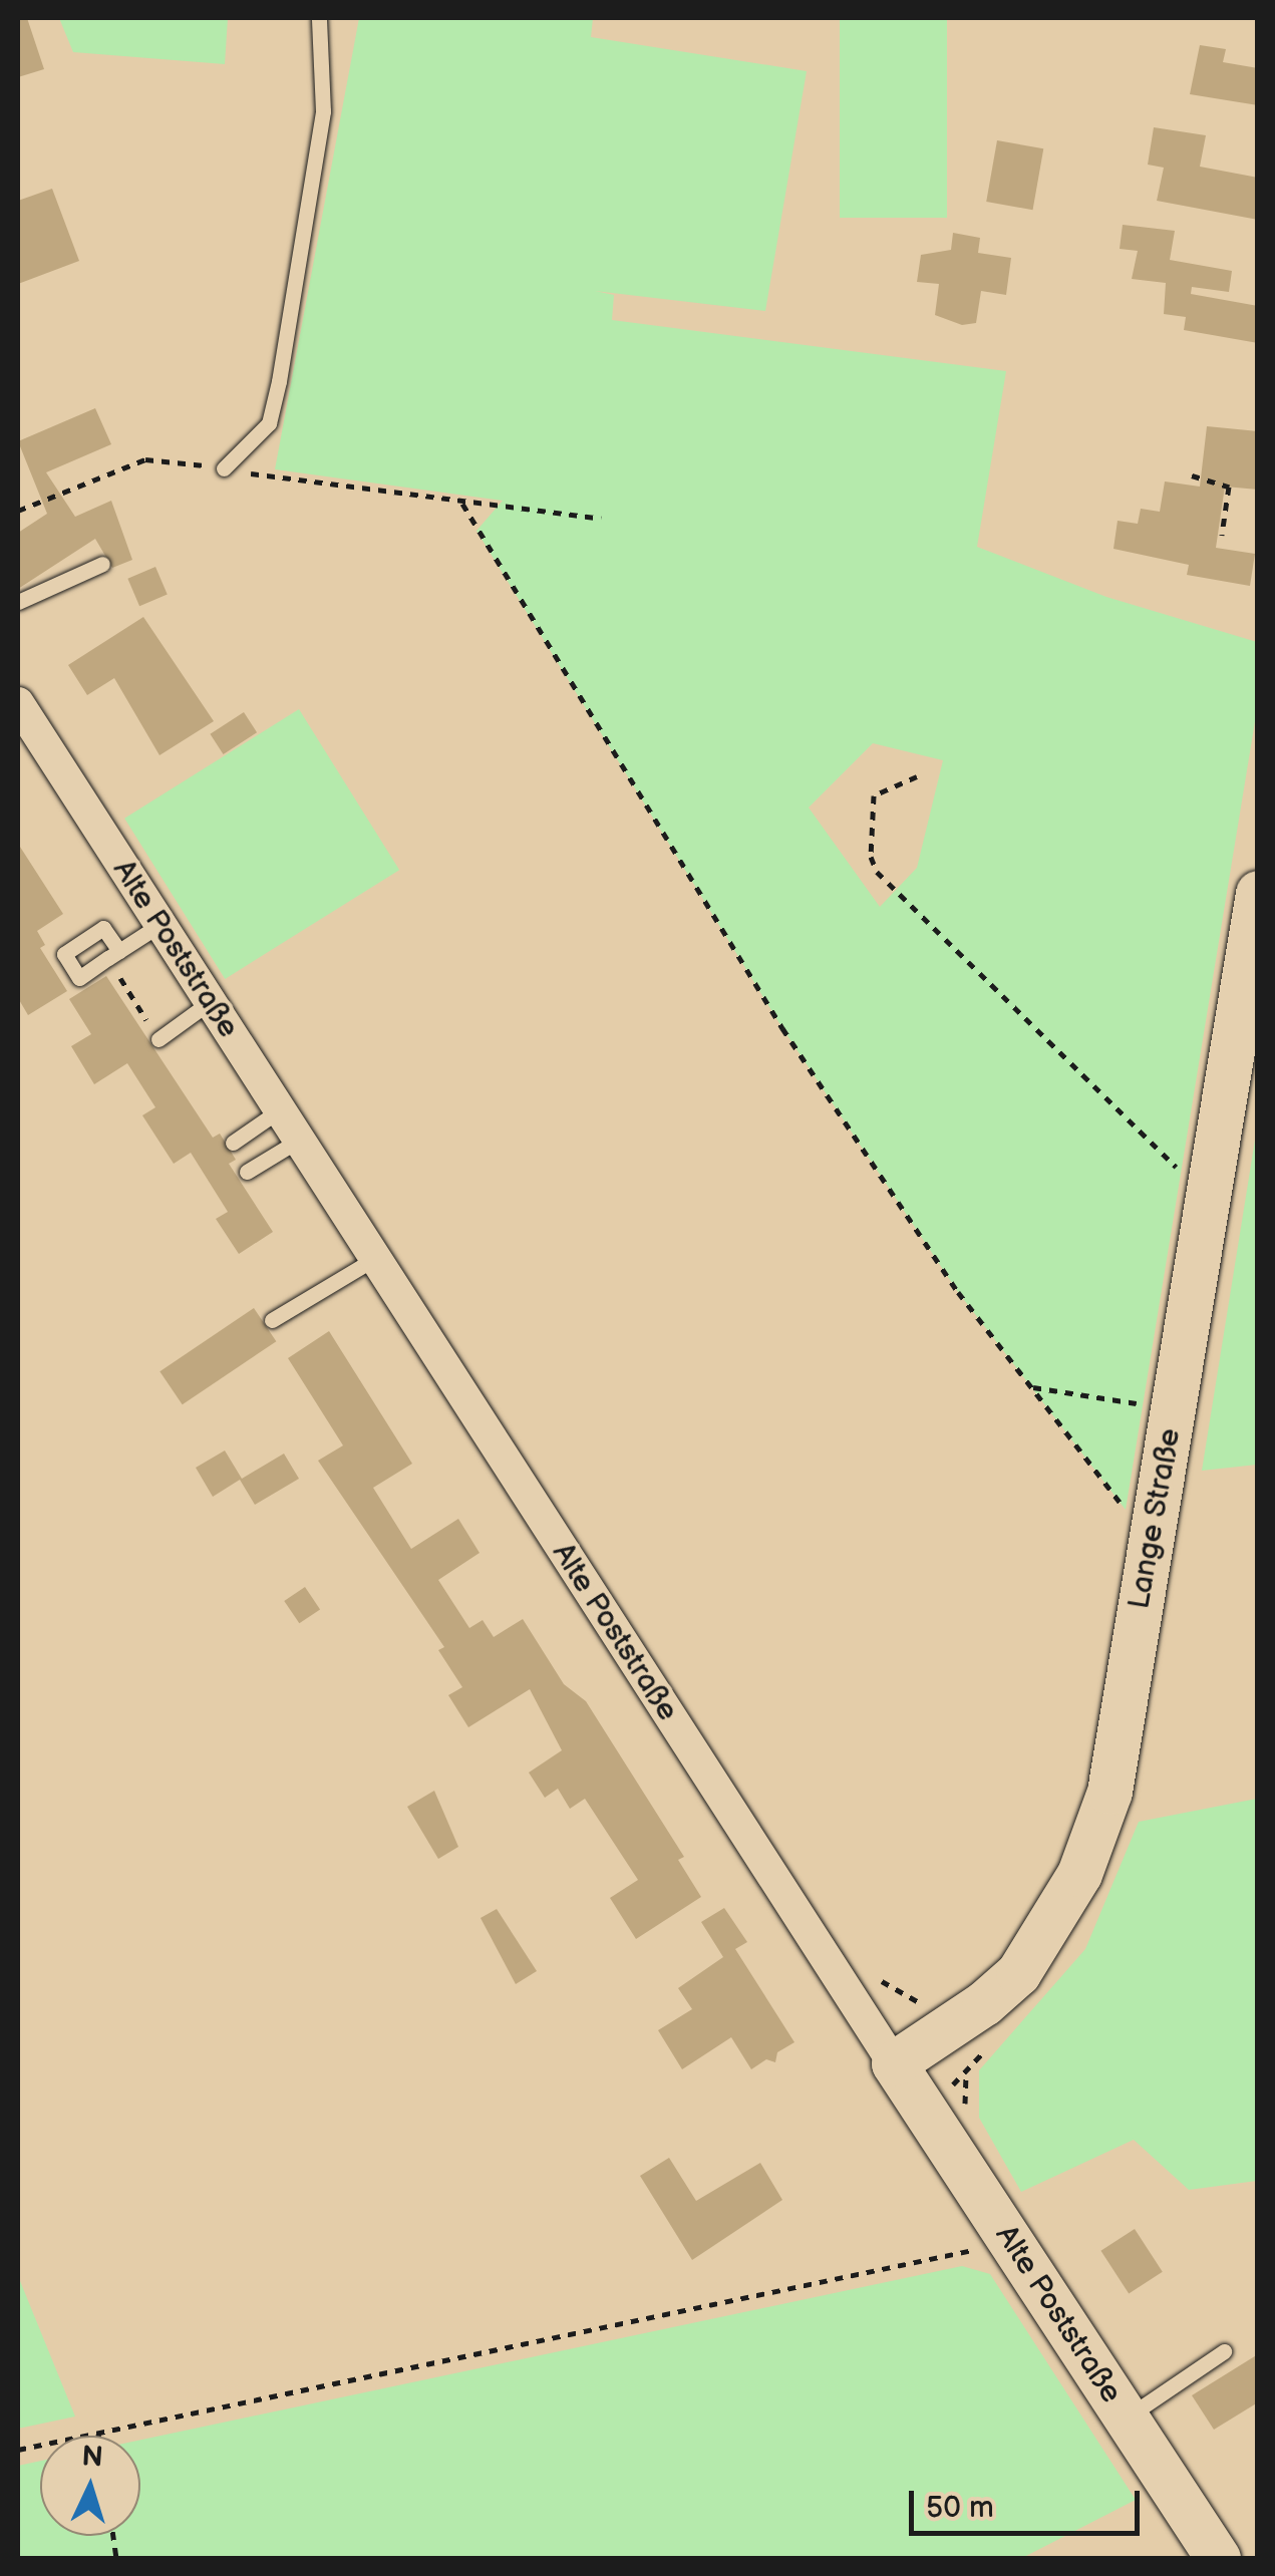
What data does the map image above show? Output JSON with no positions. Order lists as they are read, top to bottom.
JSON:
{
  "streets": {
    "street": ["Alte Poststraße", "Lange Straße"]
  },
  "crossings": [
    ["Alte Poststraße", "Lange Straße"]
  ],
  "scale_bar": "50 m",
  "north": "top"
}
